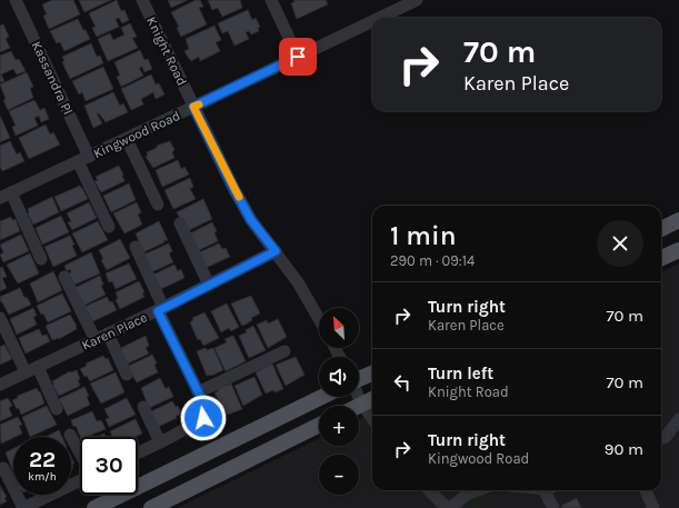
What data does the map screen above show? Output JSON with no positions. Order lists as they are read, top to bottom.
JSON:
{
  "streets": {
    "street": [
      "Knight Road",
      "Kassandra Pl",
      "Kingwood Road",
      "Karen Place"
    ]
  },
  "crossings": [
    ["Knight Road", "Kingwood Road"],
    ["Knight Road", "Karen Place"],
    ["Kassandra Pl", "Kingwood Road"]
  ],
  "north": "top left",
  "page": {
    "turn": ["70 m", "Karen Place"],
    "heading": ["1 min", "290 m · 09:14"],
    "list": [
      {
        "name": "Turn right",
        "note": "Karen Place",
        "value": "70 m"
      },
      {
        "name": "Turn left",
        "note": "Knight Road",
        "value": "70 m"
      },
      {
        "name": "Turn right",
        "note": "Kingwood Road",
        "value": "90 m"
      }
    ],
    "map_buttons": ["+", "−"],
    "speed": "22 km/h",
    "limit": "30"
  }
}
